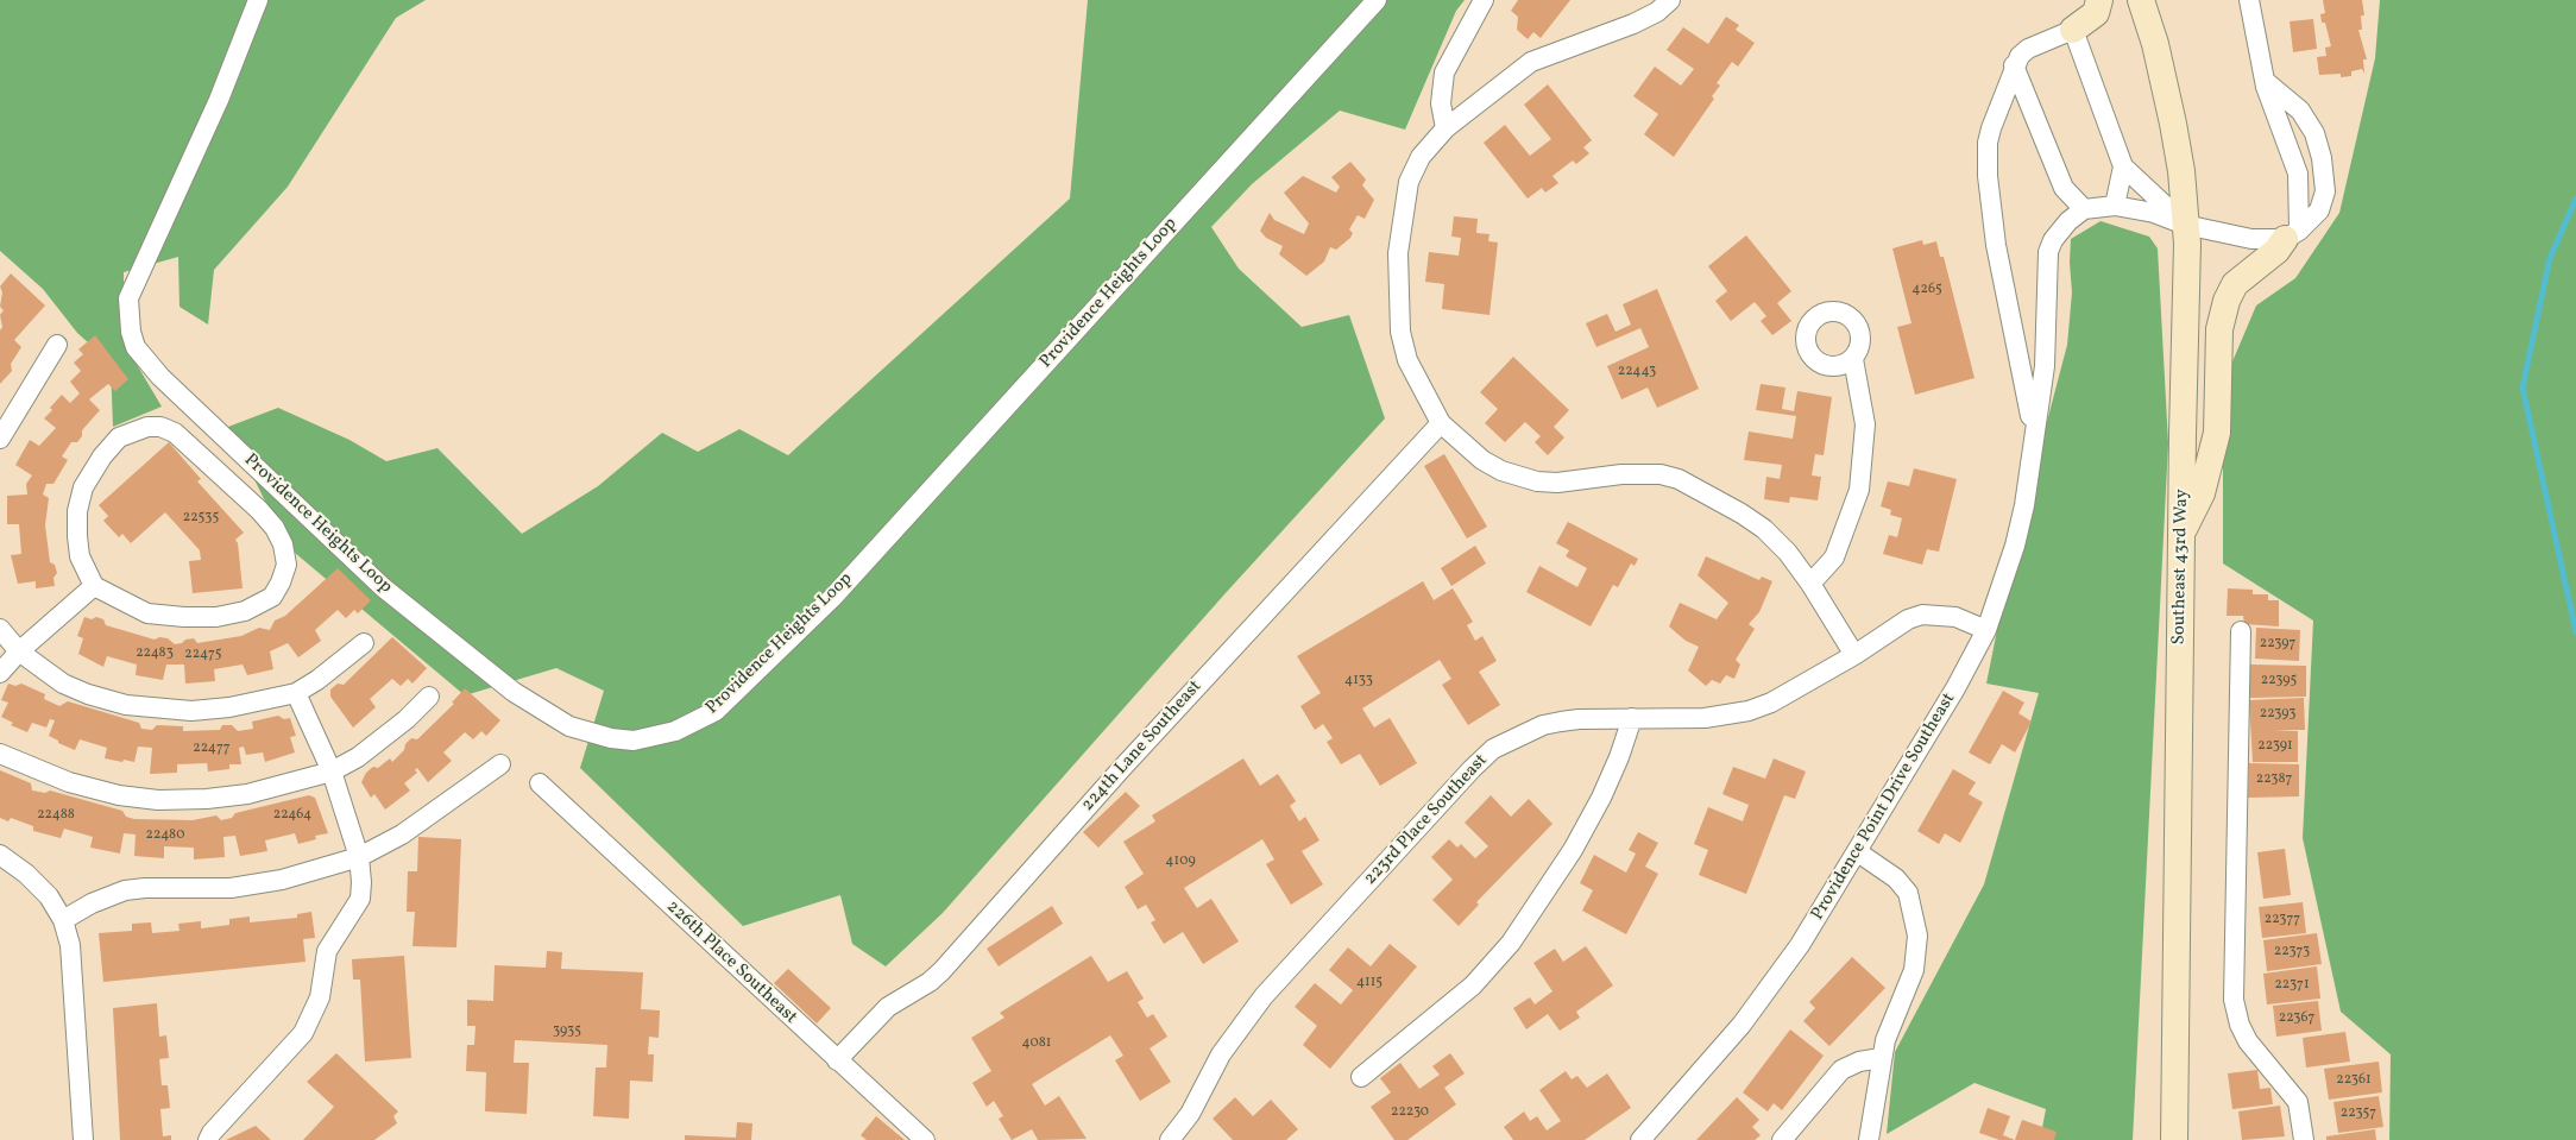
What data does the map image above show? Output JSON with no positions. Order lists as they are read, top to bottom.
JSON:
{
  "streets": {
    "main road": ["Southeast 43rd Way"],
    "street": [
      "Providence Heights Loop",
      "224th Lane Southeast",
      "Providence Point Drive Southeast",
      "223rd Place Southeast",
      "226th Place Southeast"
    ]
  },
  "crossings": [
    ["224th Lane Southeast", "226th Place Southeast"],
    ["Providence Point Drive Southeast", "223rd Place Southeast"]
  ],
  "house_numbers": [
    "4265",
    "22443",
    "22535",
    "22397",
    "22483",
    "22475",
    "4133",
    "22395",
    "22393",
    "22391",
    "22477",
    "22387",
    "22488",
    "22464",
    "22480",
    "4109",
    "22377",
    "22373",
    "4115",
    "22371",
    "22367",
    "3935",
    "4081",
    "22361",
    "22230",
    "22357"
  ]
}
